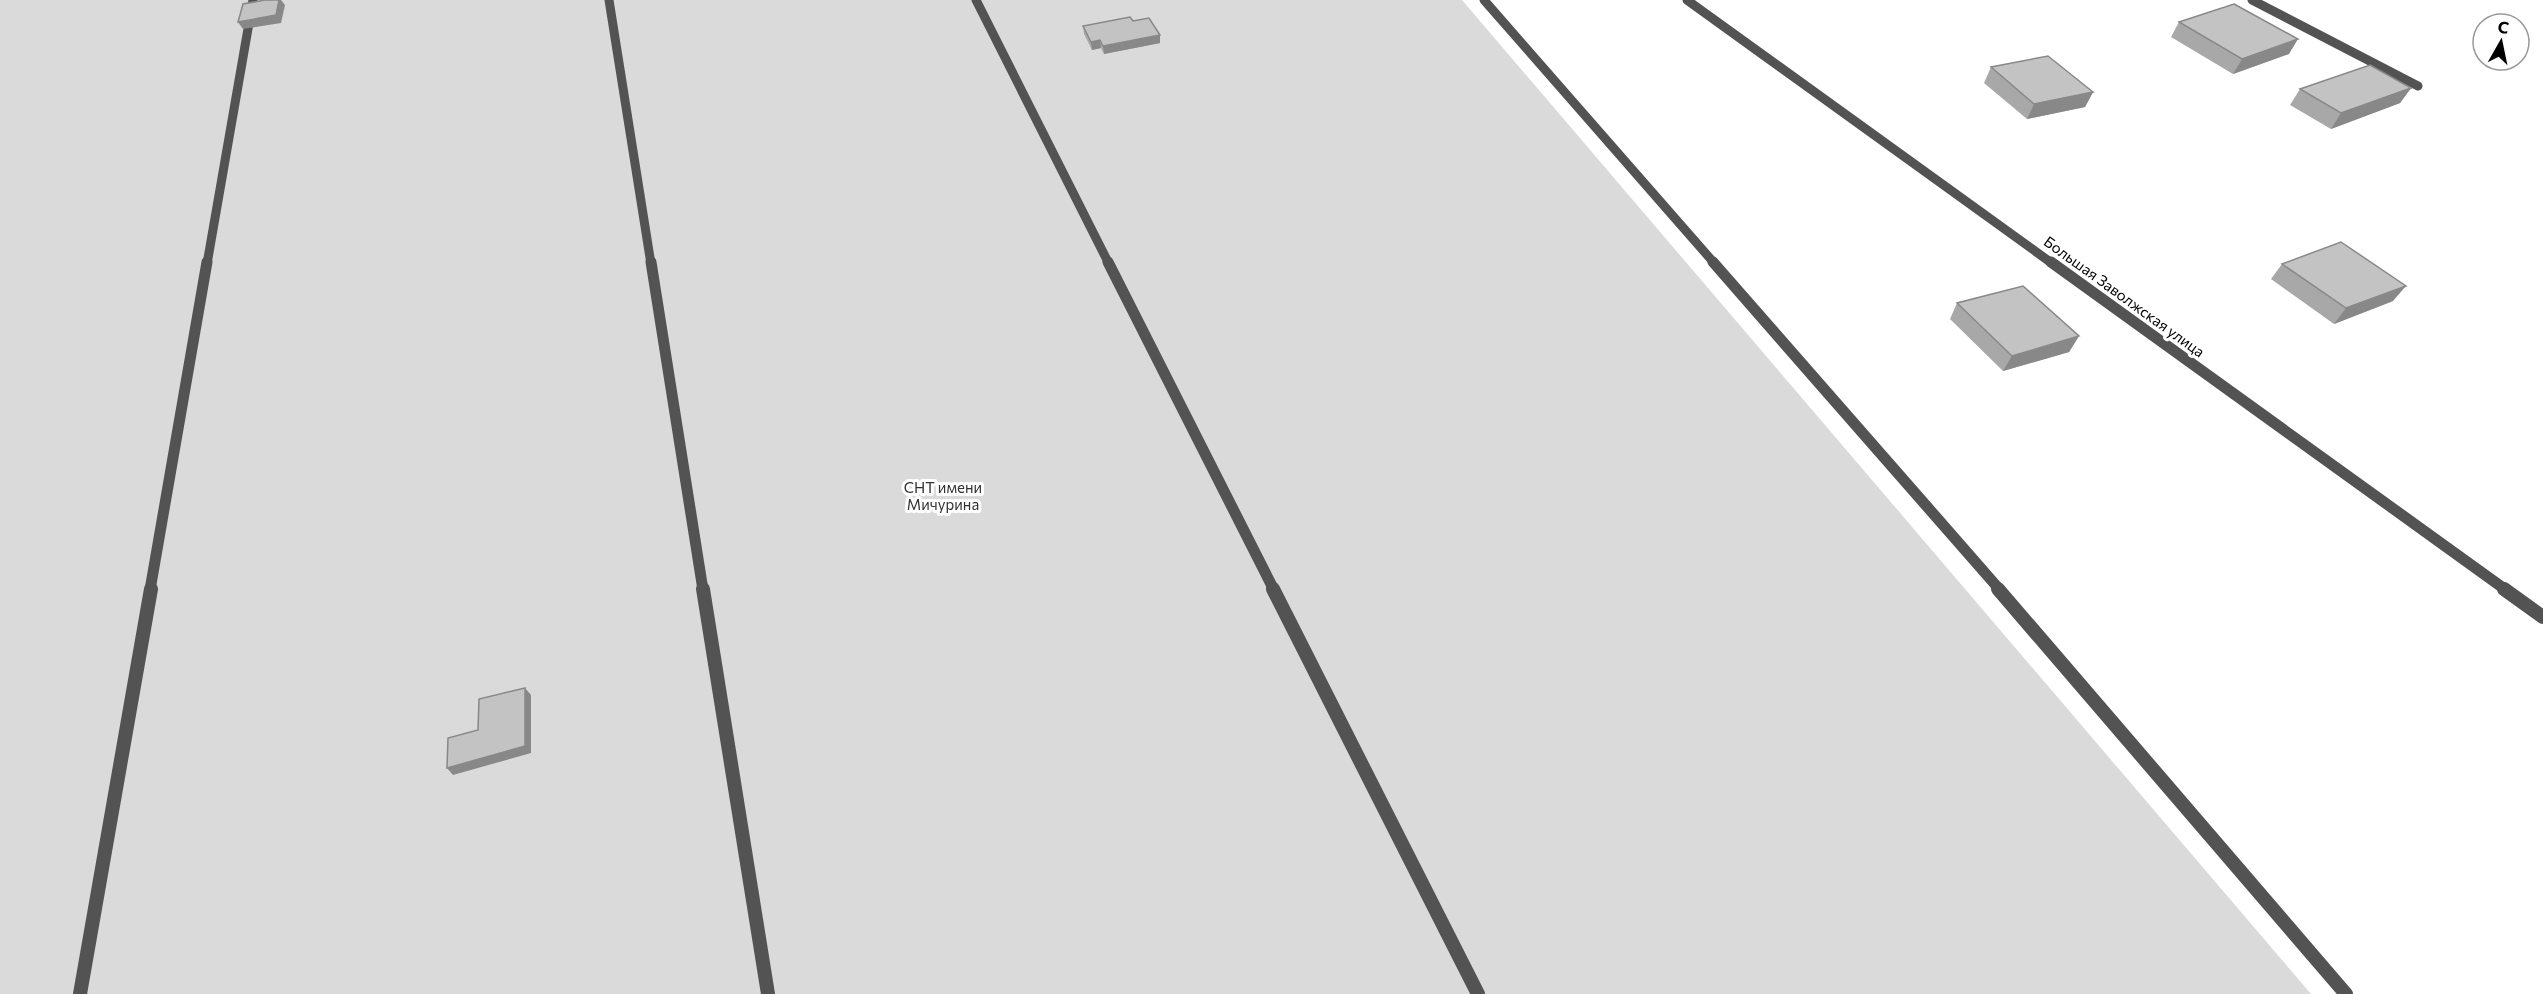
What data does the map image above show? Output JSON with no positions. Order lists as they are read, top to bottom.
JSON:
{
  "streets": {
    "street": ["Большая Заволжская улица"]
  },
  "parks": ["СНТ имени Мичурина"],
  "north": "top"
}
